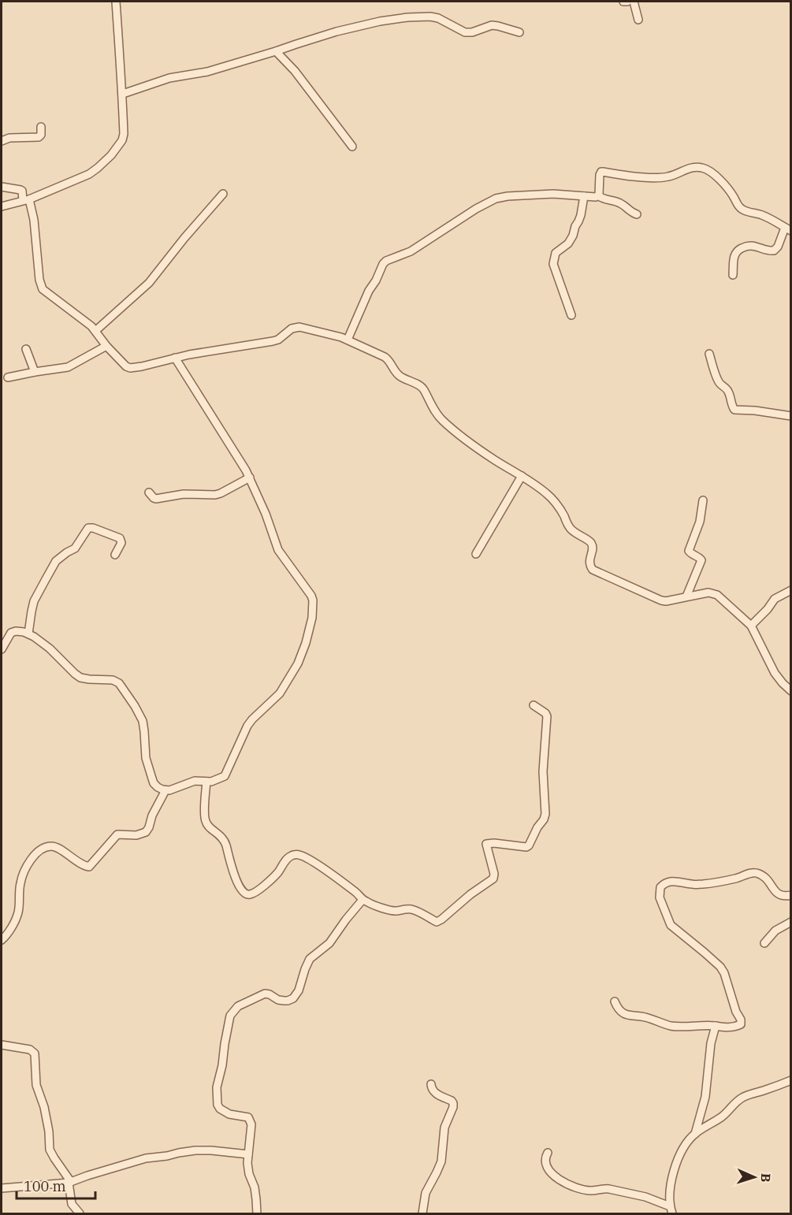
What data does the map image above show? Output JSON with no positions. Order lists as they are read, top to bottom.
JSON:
{
  "scale_bar": "100 m",
  "north": "right"
}
